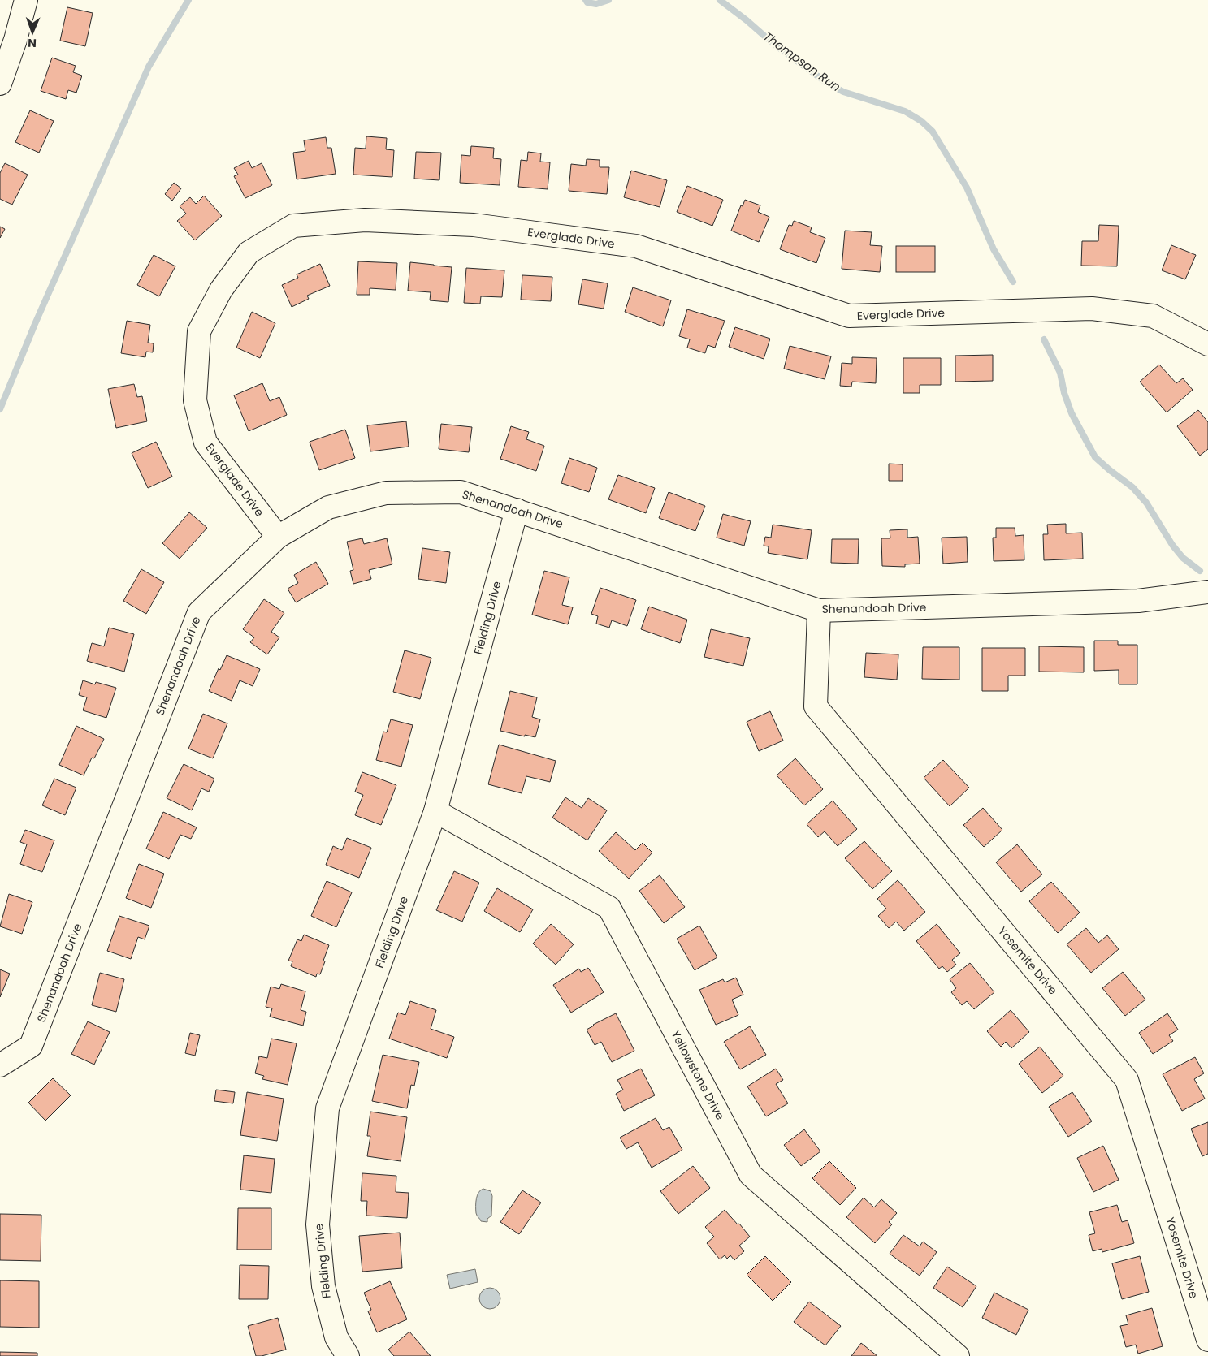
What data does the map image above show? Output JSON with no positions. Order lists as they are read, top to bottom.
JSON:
{
  "streets": {
    "street": [
      "Everglade Drive",
      "Shenandoah Drive",
      "Fielding Drive",
      "Yosemite Drive",
      "Yellowstone Drive"
    ]
  },
  "crossings": [
    ["Everglade Drive", "Shenandoah Drive"],
    ["Shenandoah Drive", "Fielding Drive"],
    ["Shenandoah Drive", "Yosemite Drive"],
    ["Fielding Drive", "Yellowstone Drive"]
  ],
  "water": ["Thompson Run"],
  "north": "bottom"
}
